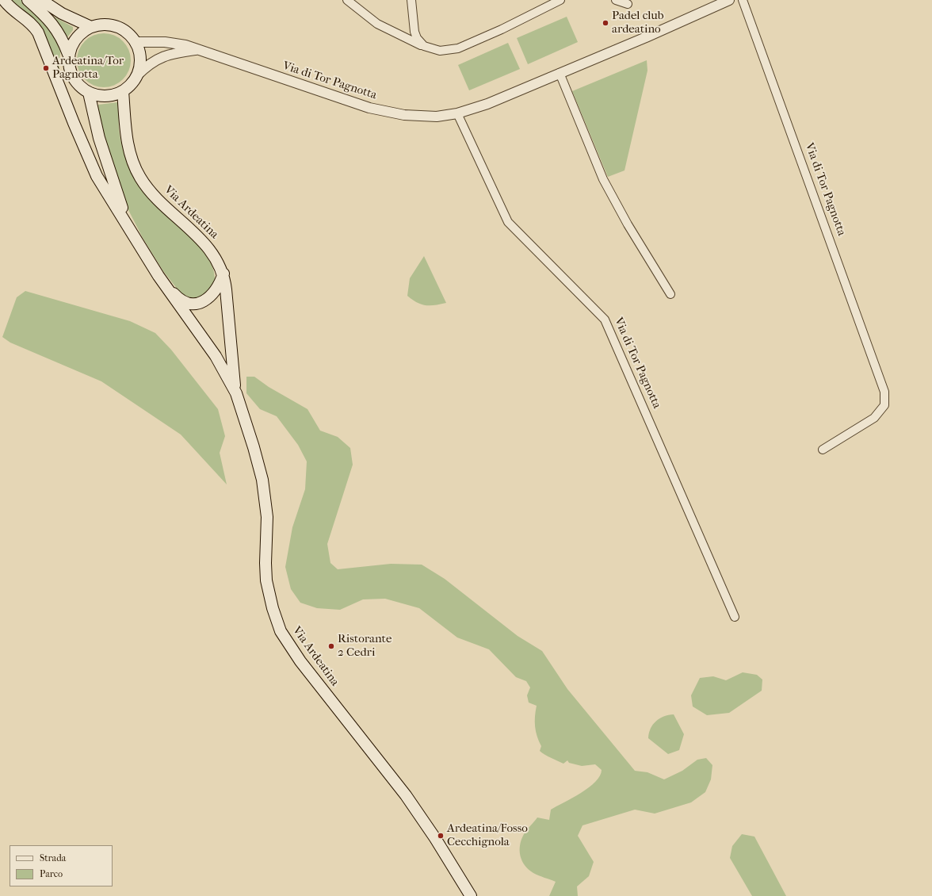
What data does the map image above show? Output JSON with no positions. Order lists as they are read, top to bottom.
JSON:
{
  "streets": {
    "main road": ["Via Ardeatina"],
    "street": ["Via di Tor Pagnotta"]
  },
  "crossings": [
    ["Via di Tor Pagnotta", "Via Ardeatina"]
  ],
  "places": [
    "Padel club ardeatino",
    "Ardeatina/Tor Pagnotta",
    "Ristorante 2 Cedri",
    "Ardeatina/Fosso Cecchignola"
  ],
  "legend": ["Strada", "Parco"]
}
